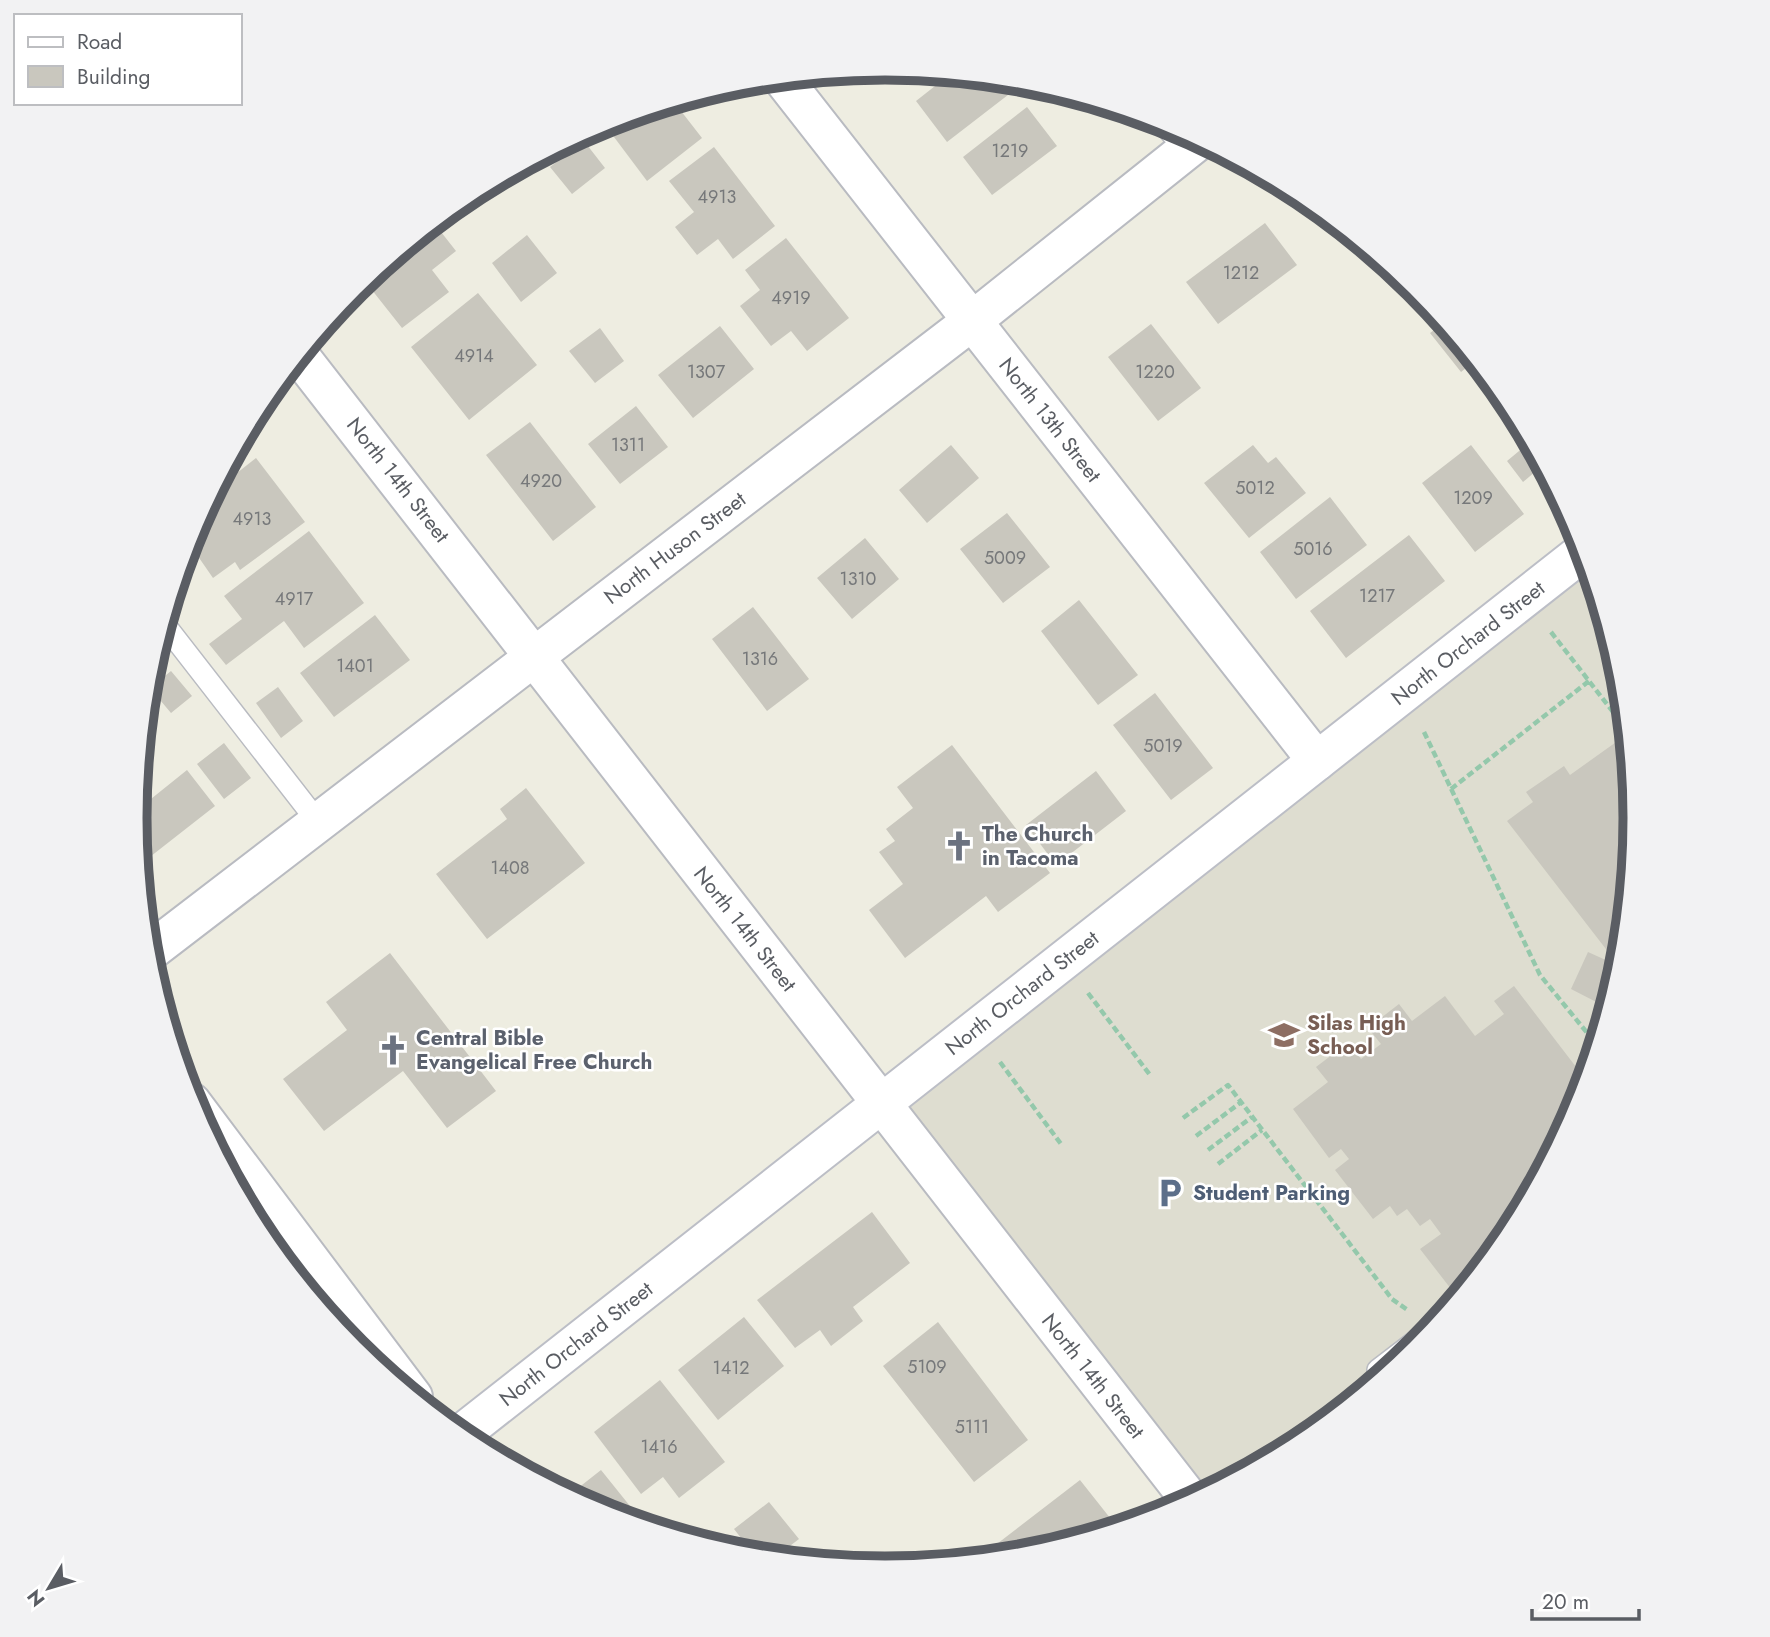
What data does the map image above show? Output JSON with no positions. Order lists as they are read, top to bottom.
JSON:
{
  "streets": {
    "street": [
      "North 13th Street",
      "North 14th Street",
      "North Huson Street",
      "North Orchard Street"
    ]
  },
  "crossings": [
    ["North 13th Street", "North Huson Street"],
    ["North 13th Street", "North Orchard Street"],
    ["North 14th Street", "North Huson Street"],
    ["North 14th Street", "North Orchard Street"]
  ],
  "places": {
    "church": ["The Church in Tacoma", "Central Bible Evangelical Free Church"],
    "school or university": ["Silas High School"],
    "parking": ["Student Parking"]
  },
  "house_numbers": [
    "1219",
    "4913",
    "1212",
    "4919",
    "4914",
    "1307",
    "1220",
    "1311",
    "4920",
    "5012",
    "1209",
    "4913",
    "5016",
    "5009",
    "1310",
    "1217",
    "4917",
    "1316",
    "1401",
    "5019",
    "1408",
    "5109",
    "1412",
    "5111",
    "1416"
  ],
  "legend": ["Road", "Building"],
  "scale_bar": "20 m",
  "north": "bottom left"
}
